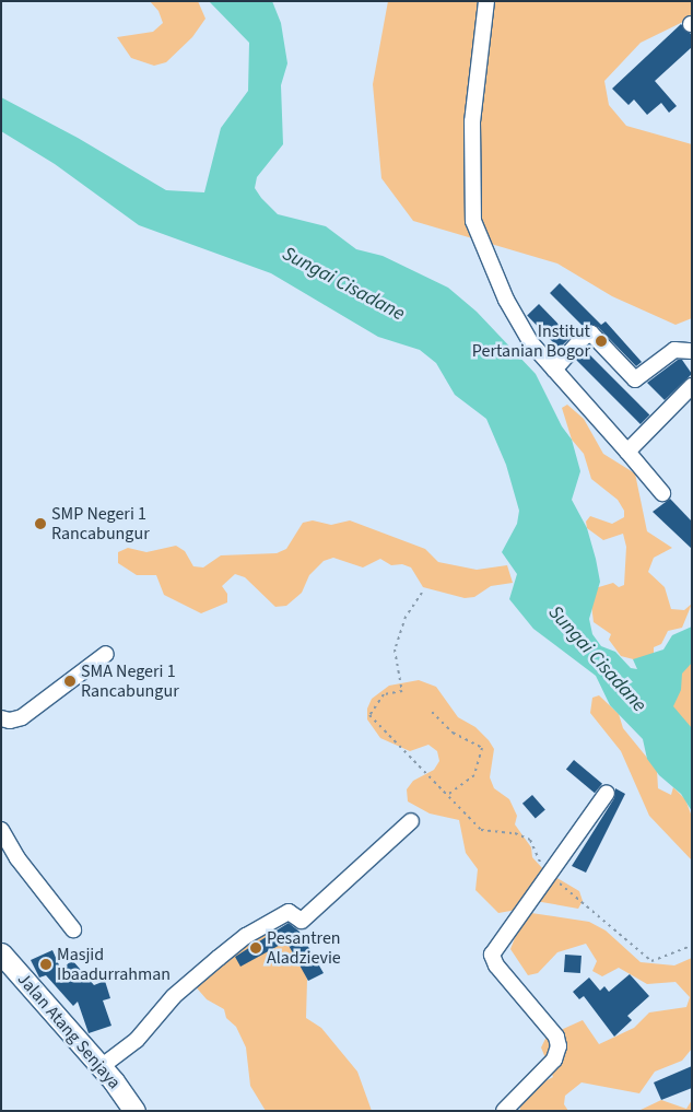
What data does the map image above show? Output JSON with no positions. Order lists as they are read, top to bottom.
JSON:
{
  "streets": {
    "main road": ["Jalan Atang Senjaya"]
  },
  "water": ["Sungai Cisadane"],
  "places": [
    "Institut Pertanian Bogor",
    "SMP Negeri 1 Rancabungur",
    "SMA Negeri 1 Rancabungur",
    "Pesantren Aladzievie",
    "Masjid Ibaadurrahman"
  ]
}
